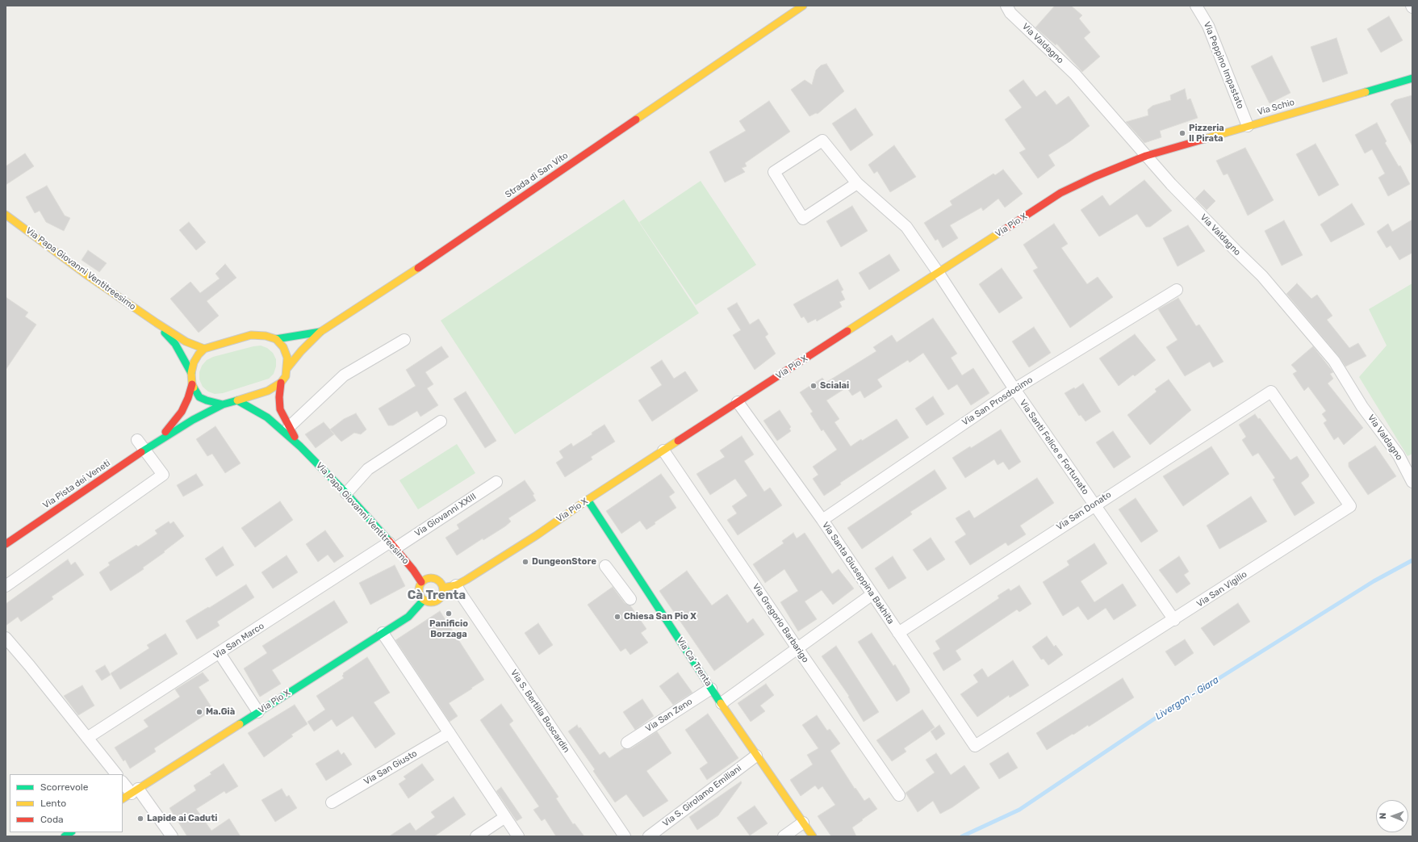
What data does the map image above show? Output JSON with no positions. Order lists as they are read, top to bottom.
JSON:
{
  "streets": {
    "street": [
      "Via Valdagno",
      "Via Peppino Impastato",
      "Via Schio",
      "Strada di San Vito",
      "Via Pio X",
      "Via Papa Giovanni Ventitreesimo",
      "Via San Prosdocimo",
      "Via Santi Felice e Fortunato",
      "Via Pista dei Veneti",
      "Via San Donato",
      "Via Giovanni XXIII",
      "Via Santa Giuseppina Bakhita",
      "Via San Vigilio",
      "Via Gregorio Barbarigo",
      "Via San Marco",
      "Via Ca' Trenta",
      "Via S. Bertilla Boscardin",
      "Via San Zeno",
      "Via San Giusto",
      "Via S. Girolamo Emiliani"
    ]
  },
  "crossings": [
    ["Via Valdagno", "Via Schio"],
    ["Via Valdagno", "Via Pio X"],
    ["Via Peppino Impastato", "Via Schio"],
    ["Via Schio", "Via Pio X"],
    ["Strada di San Vito", "Via Papa Giovanni Ventitreesimo"],
    ["Strada di San Vito", "Via Pista dei Veneti"],
    ["Via Pio X", "Via Papa Giovanni Ventitreesimo"],
    ["Via Pio X", "Via Santi Felice e Fortunato"],
    ["Via Pio X", "Via Santa Giuseppina Bakhita"],
    ["Via Pio X", "Via Gregorio Barbarigo"],
    ["Via Pio X", "Via Ca' Trenta"],
    ["Via Pio X", "Via S. Bertilla Boscardin"],
    ["Via Papa Giovanni Ventitreesimo", "Via Pista dei Veneti"],
    ["Via Papa Giovanni Ventitreesimo", "Via Giovanni XXIII"],
    ["Via Papa Giovanni Ventitreesimo", "Via San Marco"],
    ["Via San Prosdocimo", "Via Santi Felice e Fortunato"],
    ["Via San Prosdocimo", "Via Santa Giuseppina Bakhita"],
    ["Via Santi Felice e Fortunato", "Via San Donato"],
    ["Via Santi Felice e Fortunato", "Via San Vigilio"],
    ["Via San Donato", "Via Santa Giuseppina Bakhita"],
    ["Via San Donato", "Via San Vigilio"],
    ["Via Giovanni XXIII", "Via San Marco"],
    ["Via Santa Giuseppina Bakhita", "Via San Vigilio"],
    ["Via Ca' Trenta", "Via San Zeno"],
    ["Via Ca' Trenta", "Via S. Girolamo Emiliani"]
  ],
  "districts": ["Cà Trenta"],
  "water": ["Livergon - Giara"],
  "places": [
    "Pizzeria Il Pirata",
    "Scialai",
    "DungeonStore",
    "Panificio Borzaga",
    "Chiesa San Pio X",
    "Ma.Già",
    "Lapide ai Caduti"
  ],
  "legend": ["Scorrevole", "Lento", "Coda"],
  "north": "left"
}
